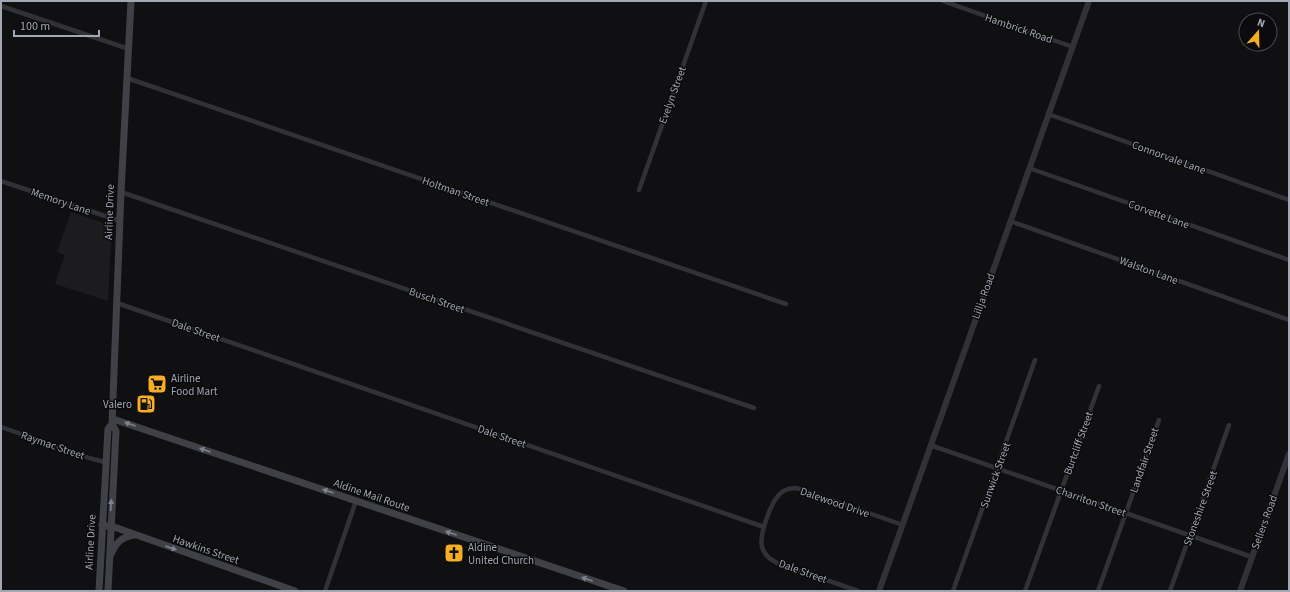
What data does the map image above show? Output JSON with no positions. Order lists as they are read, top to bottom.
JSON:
{
  "streets": {
    "main road": ["Airline Drive", "Aldine Mail Route", "Hawkins Street"],
    "street": [
      "Hambrick Road",
      "Evelyn Street",
      "Connorvale Lane",
      "Holtman Street",
      "Memory Lane",
      "Corvette Lane",
      "Walston Lane",
      "Lillja Road",
      "Busch Street",
      "Dale Street",
      "Burtcliff Street",
      "Raymac Street",
      "Landfair Street",
      "Sunwick Street",
      "Charriton Street",
      "Dalewood Drive",
      "Stoneshire Street",
      "Sellers Road"
    ]
  },
  "crossings": [
    ["Hambrick Road", "Lillja Road"],
    ["Connorvale Lane", "Lillja Road"],
    ["Holtman Street", "Airline Drive"],
    ["Memory Lane", "Airline Drive"],
    ["Airline Drive", "Busch Street"],
    ["Airline Drive", "Dale Street"],
    ["Airline Drive", "Raymac Street"],
    ["Airline Drive", "Aldine Mail Route"],
    ["Airline Drive", "Hawkins Street"],
    ["Corvette Lane", "Lillja Road"],
    ["Walston Lane", "Lillja Road"],
    ["Lillja Road", "Charriton Street"],
    ["Lillja Road", "Dalewood Drive"],
    ["Dale Street", "Dalewood Drive"],
    ["Burtcliff Street", "Charriton Street"],
    ["Landfair Street", "Charriton Street"],
    ["Sunwick Street", "Charriton Street"],
    ["Charriton Street", "Stoneshire Street"],
    ["Charriton Street", "Sellers Road"]
  ],
  "one_way": ["Aldine Mail Route", "Hawkins Street"],
  "places": {
    "supermarket": ["Airline Food Mart"],
    "fuel station": ["Valero"],
    "church": ["Aldine United Church"]
  },
  "scale_bar": "100 m",
  "north": "top"
}
